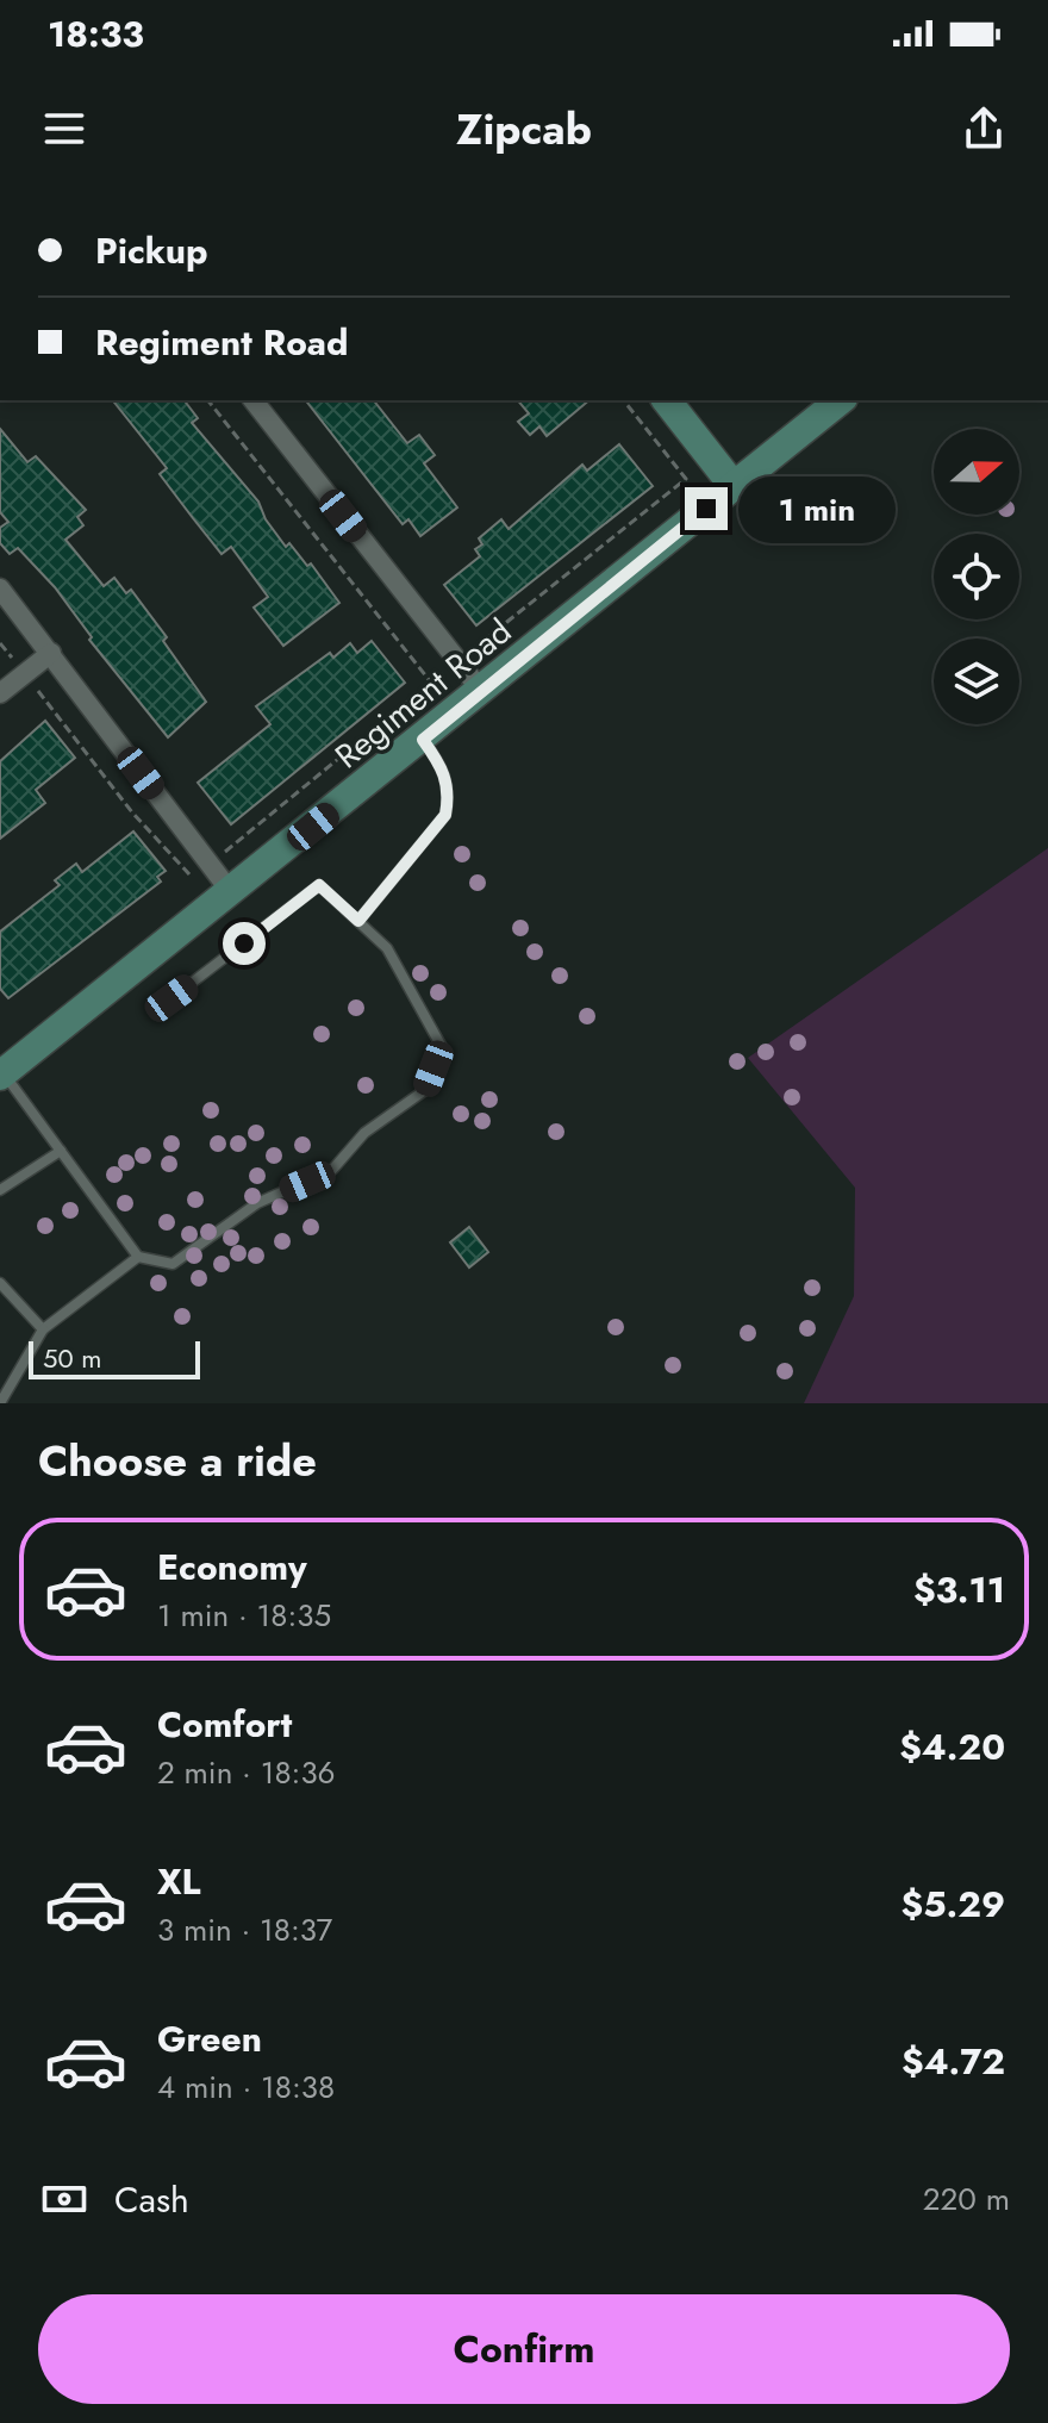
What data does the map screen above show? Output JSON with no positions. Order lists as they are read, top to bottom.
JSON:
{
  "streets": {
    "street": ["Regiment Road"]
  },
  "scale_bar": "50 m",
  "north": "right",
  "page": {
    "status": "18:33",
    "header": "Zipcab",
    "banner": ["Pickup", "Regiment Road"],
    "bubble": "1 min",
    "scale": "50 m",
    "heading": "Choose a ride",
    "list": [
      {
        "name": "Economy",
        "note": "1 min · 18:35",
        "value": "$3.11"
      },
      {
        "name": "Comfort",
        "note": "2 min · 18:36",
        "value": "$4.20"
      },
      {
        "name": "XL",
        "note": "3 min · 18:37",
        "value": "$5.29"
      },
      {
        "name": "Green",
        "note": "4 min · 18:38",
        "value": "$4.72"
      }
    ],
    "pay": ["Cash", "220 m"],
    "buttons": "Confirm"
  }
}
